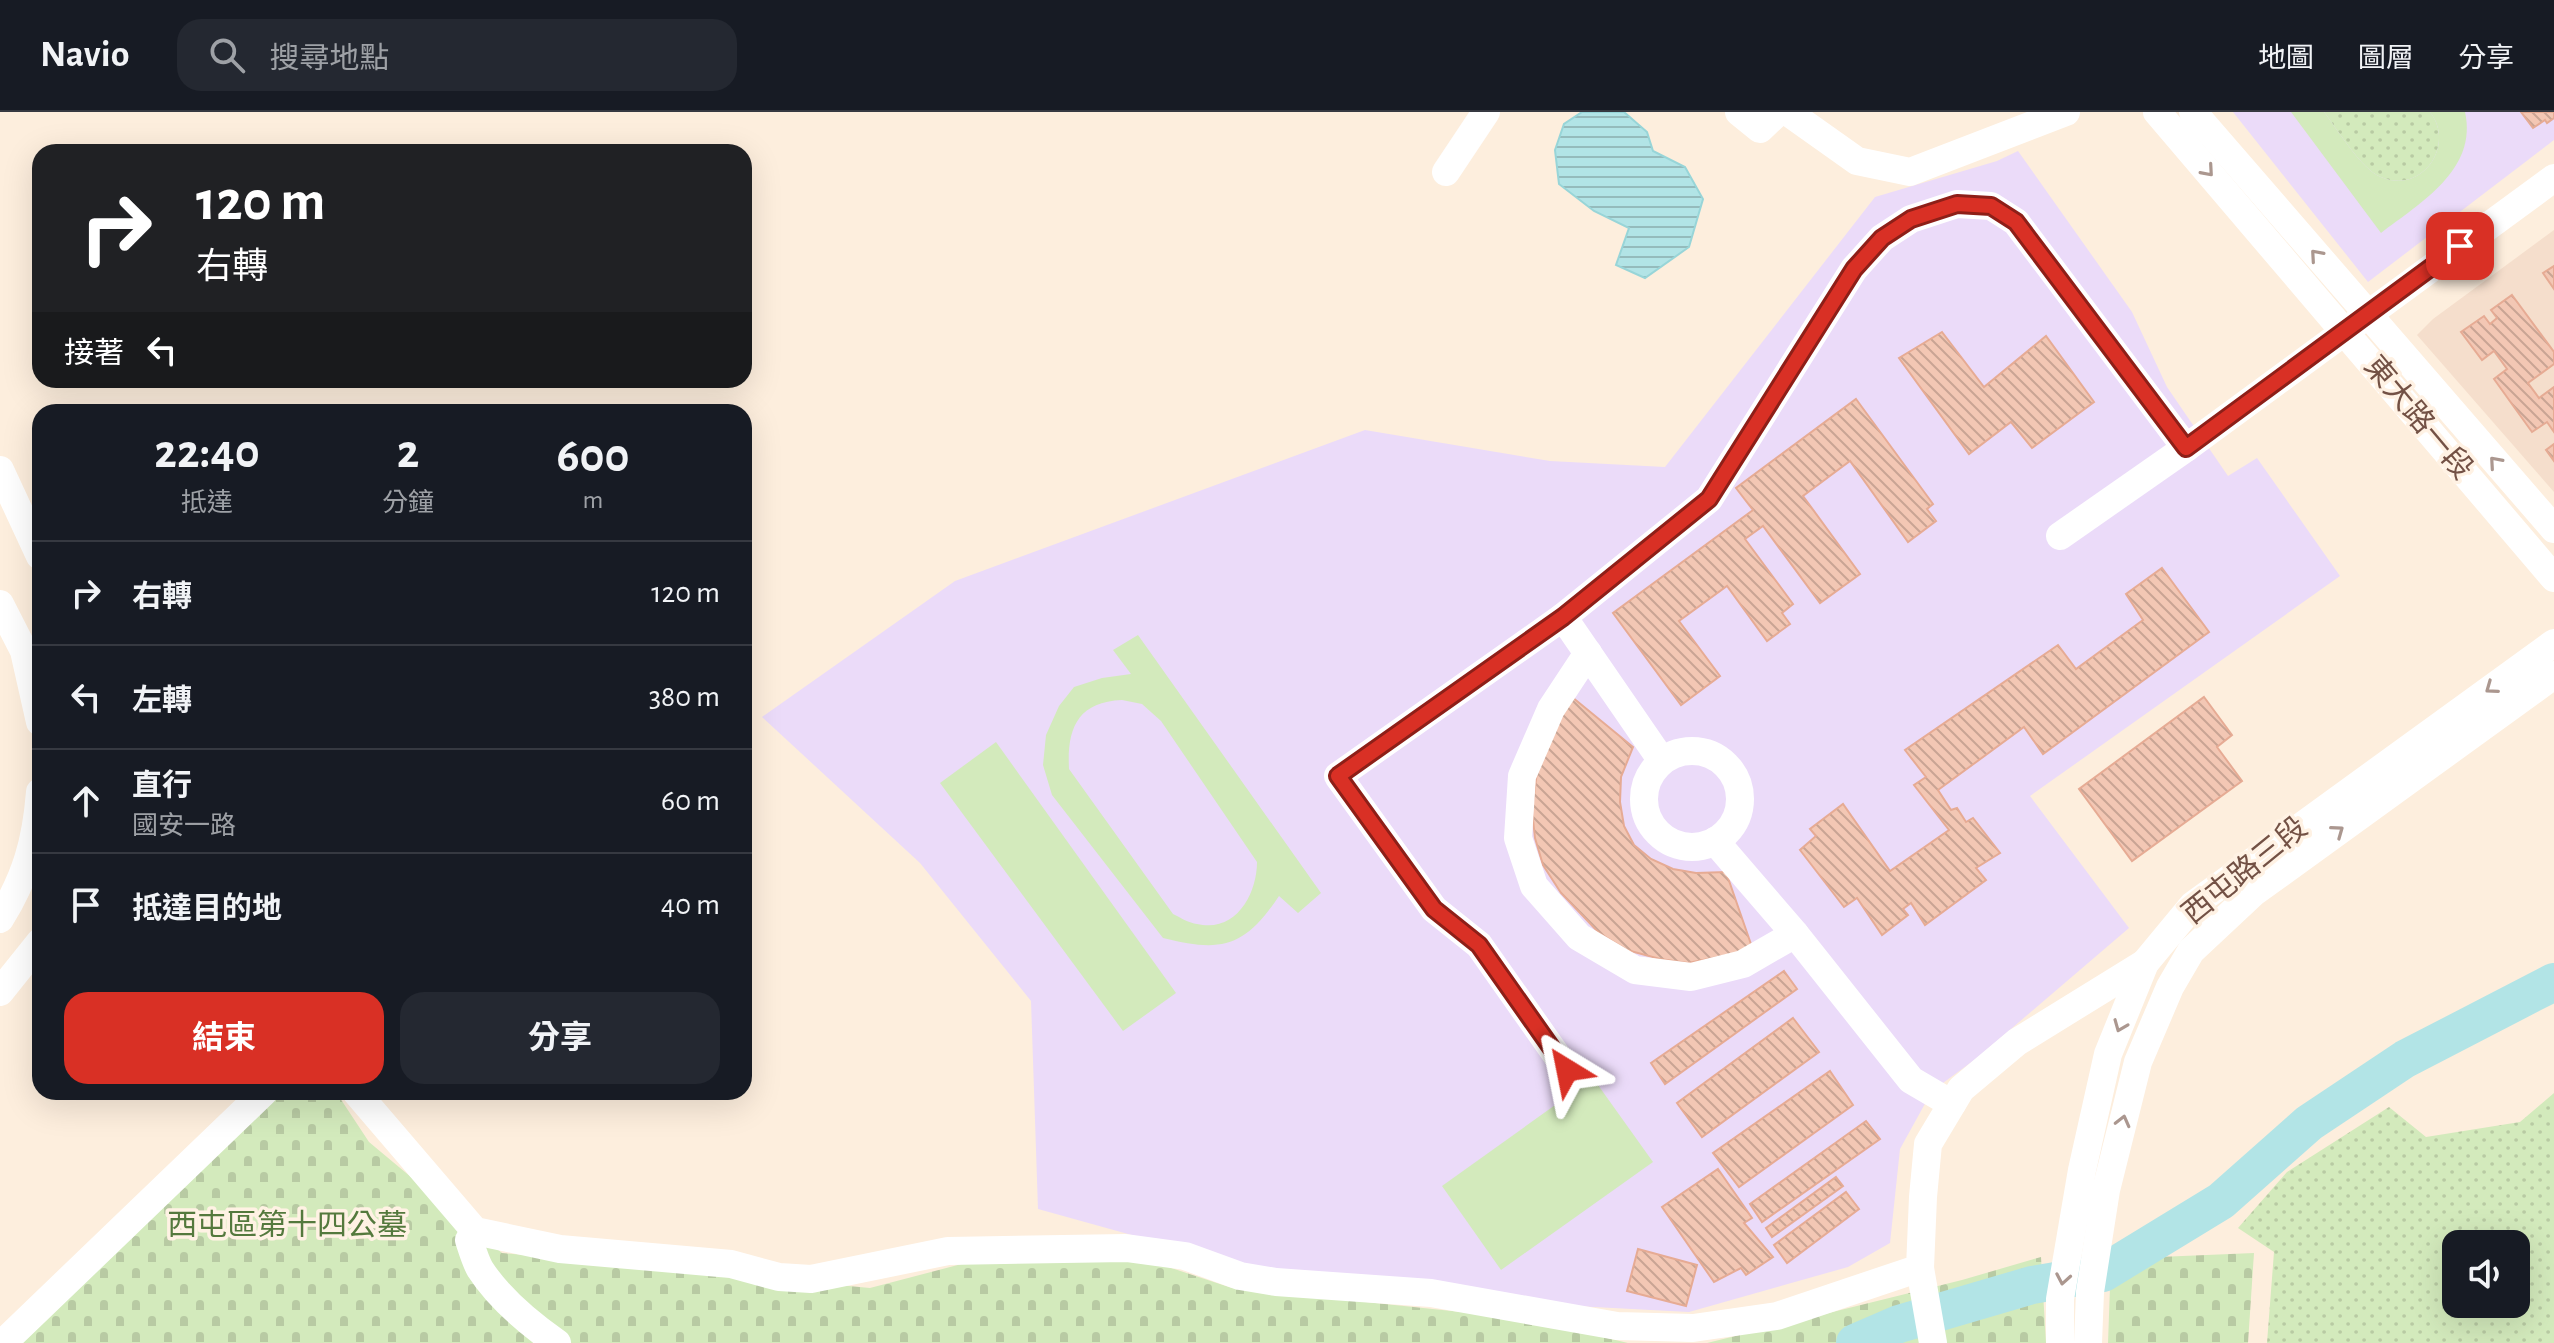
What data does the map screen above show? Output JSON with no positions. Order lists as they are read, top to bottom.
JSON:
{
  "streets": {
    "street": ["東大路一段", "西屯路三段"]
  },
  "parks": ["西屯區第十四公墓"],
  "page": {
    "header": "Navio",
    "search": "搜尋地點",
    "nav": ["地圖", "圖層", "分享"],
    "turn": ["120 m", "右轉"],
    "then": "接著",
    "eta": [
      "22:40",
      "抵達",
      "2",
      "分鐘",
      "600",
      "m"
    ],
    "list": [
      {
        "name": "右轉",
        "value": "120 m"
      },
      {
        "name": "左轉",
        "value": "380 m"
      },
      {
        "name": "直行",
        "note": "國安一路",
        "value": "60 m"
      },
      {
        "name": "抵達目的地",
        "value": "40 m"
      }
    ],
    "buttons": ["結束", "分享"]
  }
}
